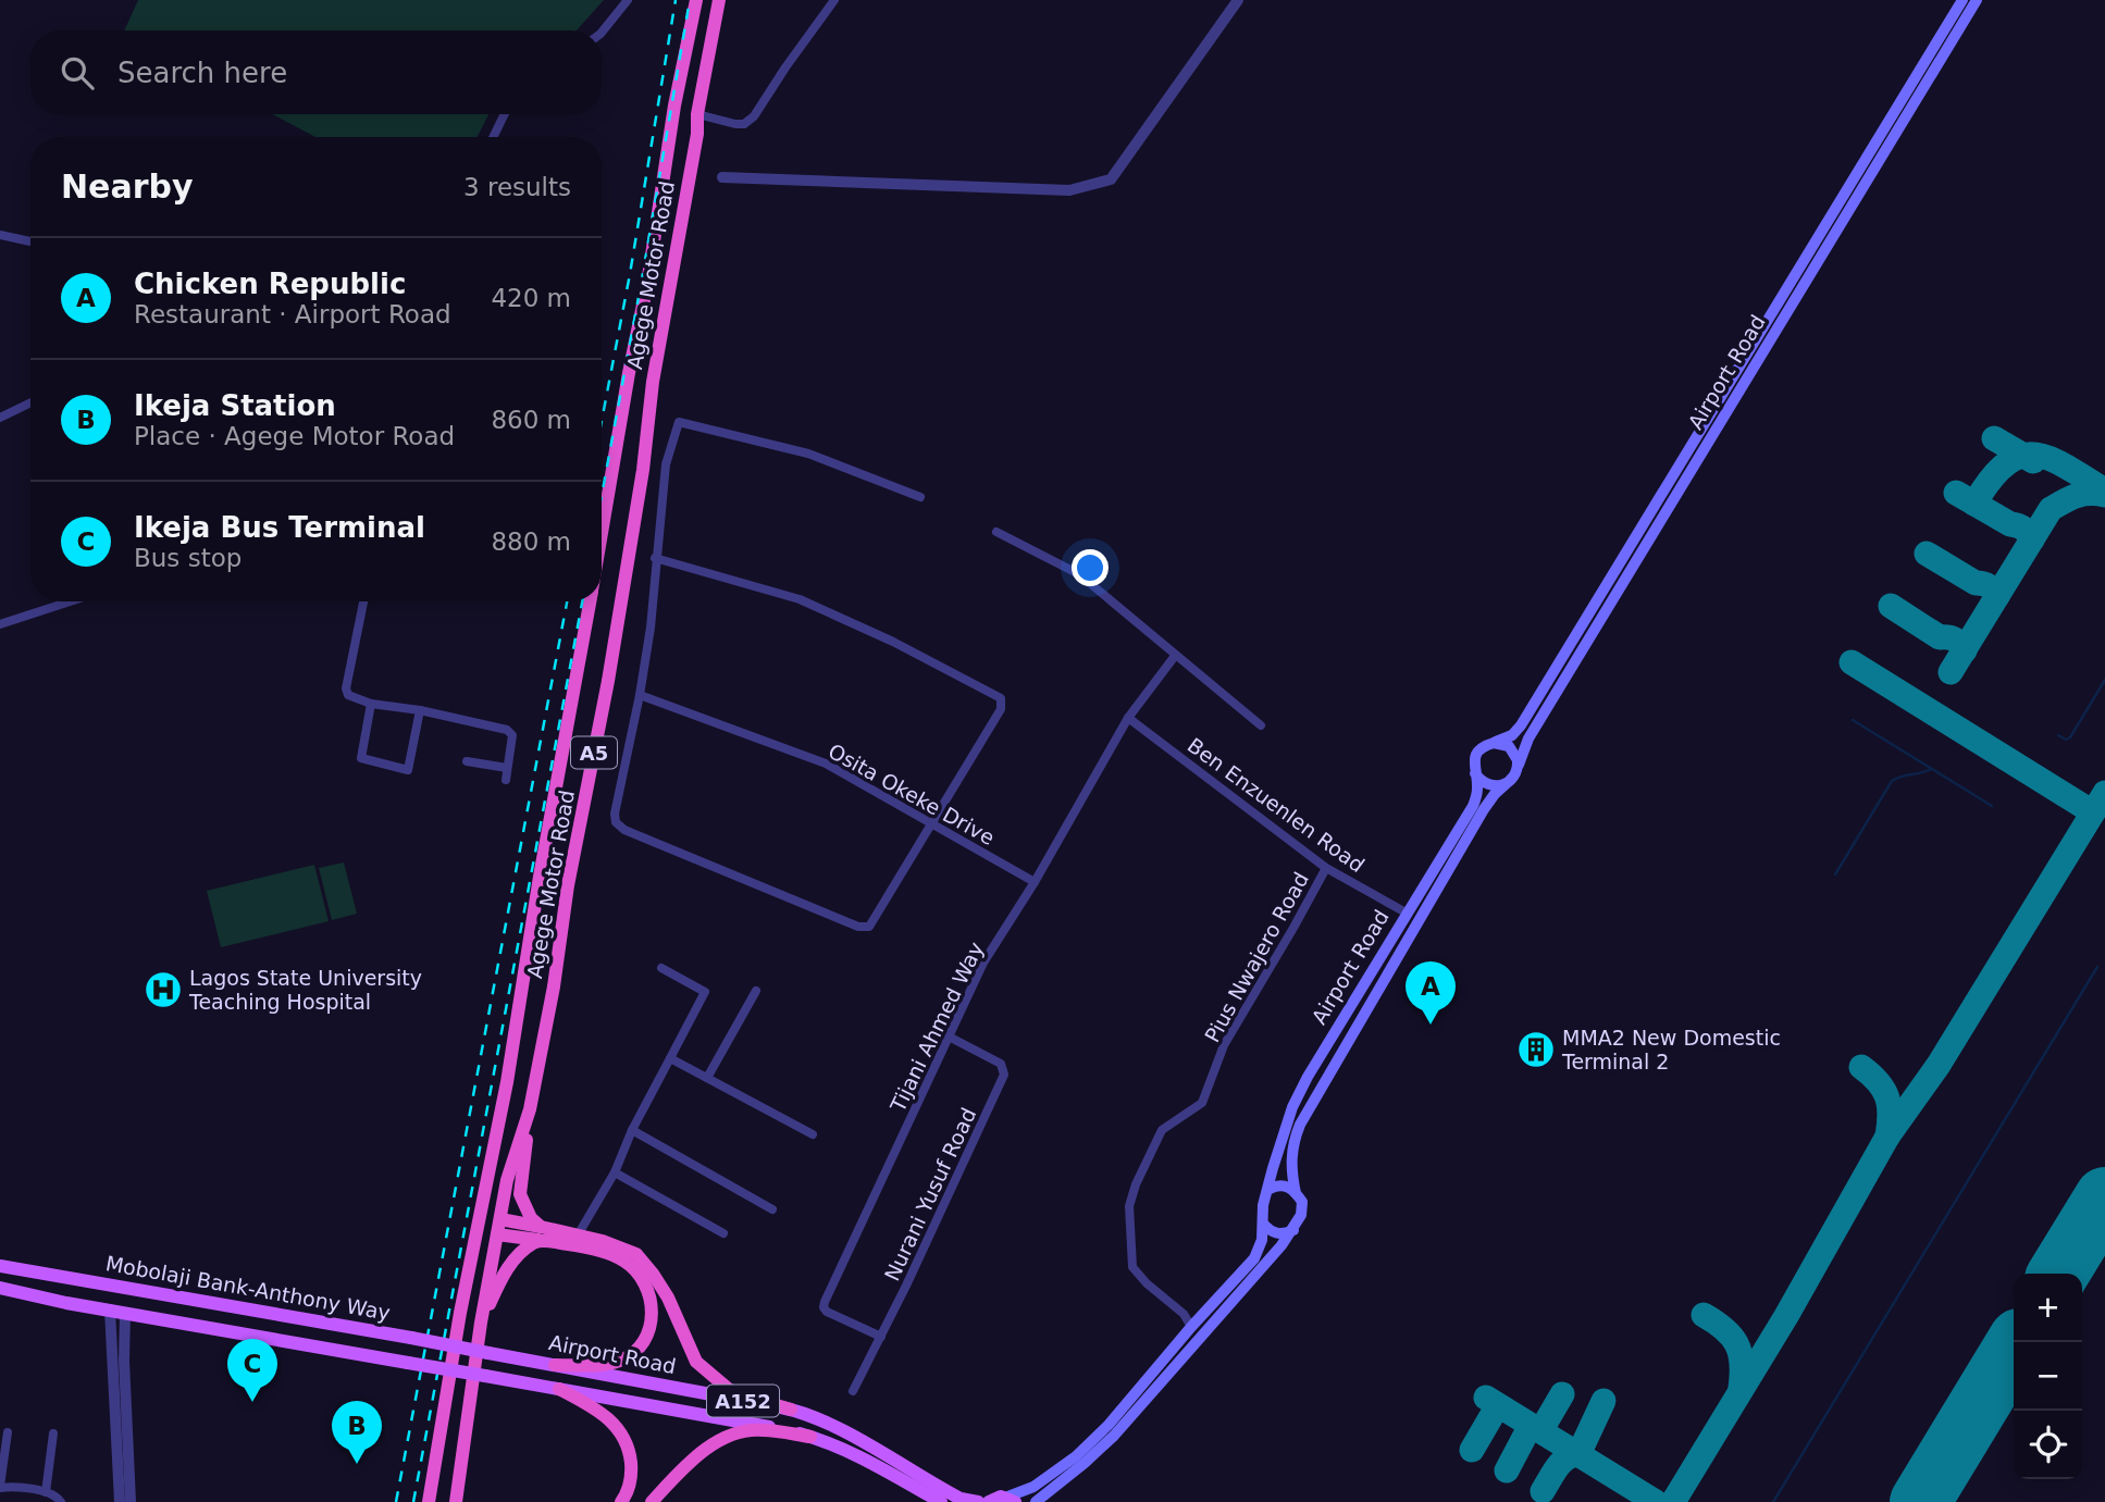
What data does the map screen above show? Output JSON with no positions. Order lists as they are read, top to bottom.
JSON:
{
  "streets": {
    "highway": ["Agege Motor Road", "A5"],
    "main road": ["Airport Road", "Mobolaji Bank-Anthony Way", "A152"],
    "street": [
      "Osita Okeke Drive",
      "Ben Enzuenlen Road",
      "Pius Nwajero Road",
      "Tijani Ahmed Way",
      "Nurani Yusuf Road"
    ]
  },
  "crossings": [
    ["Airport Road", "Ben Enzuenlen Road"],
    ["Airport Road", "Pius Nwajero Road"],
    ["Airport Road", "Mobolaji Bank-Anthony Way"],
    ["Airport Road", "A152"],
    ["Osita Okeke Drive", "Tijani Ahmed Way"],
    ["Ben Enzuenlen Road", "Pius Nwajero Road"],
    ["Ben Enzuenlen Road", "Tijani Ahmed Way"],
    ["Tijani Ahmed Way", "Nurani Yusuf Road"]
  ],
  "places": {
    "hospital": ["Lagos State University Teaching Hospital"],
    "building": ["MMA2 New Domestic Terminal 2"]
  },
  "page": {
    "search": "Search here",
    "heading": ["Nearby", "3 results"],
    "list": [
      {
        "mark": "A",
        "name": "Chicken Republic",
        "note": "Restaurant · Airport Road",
        "value": "420 m"
      },
      {
        "mark": "B",
        "name": "Ikeja Station",
        "note": "Place · Agege Motor Road",
        "value": "860 m"
      },
      {
        "mark": "C",
        "name": "Ikeja Bus Terminal",
        "note": "Bus stop",
        "value": "880 m"
      }
    ],
    "pins": ["A", "C", "B"],
    "map_buttons": ["+", "−"]
  }
}
